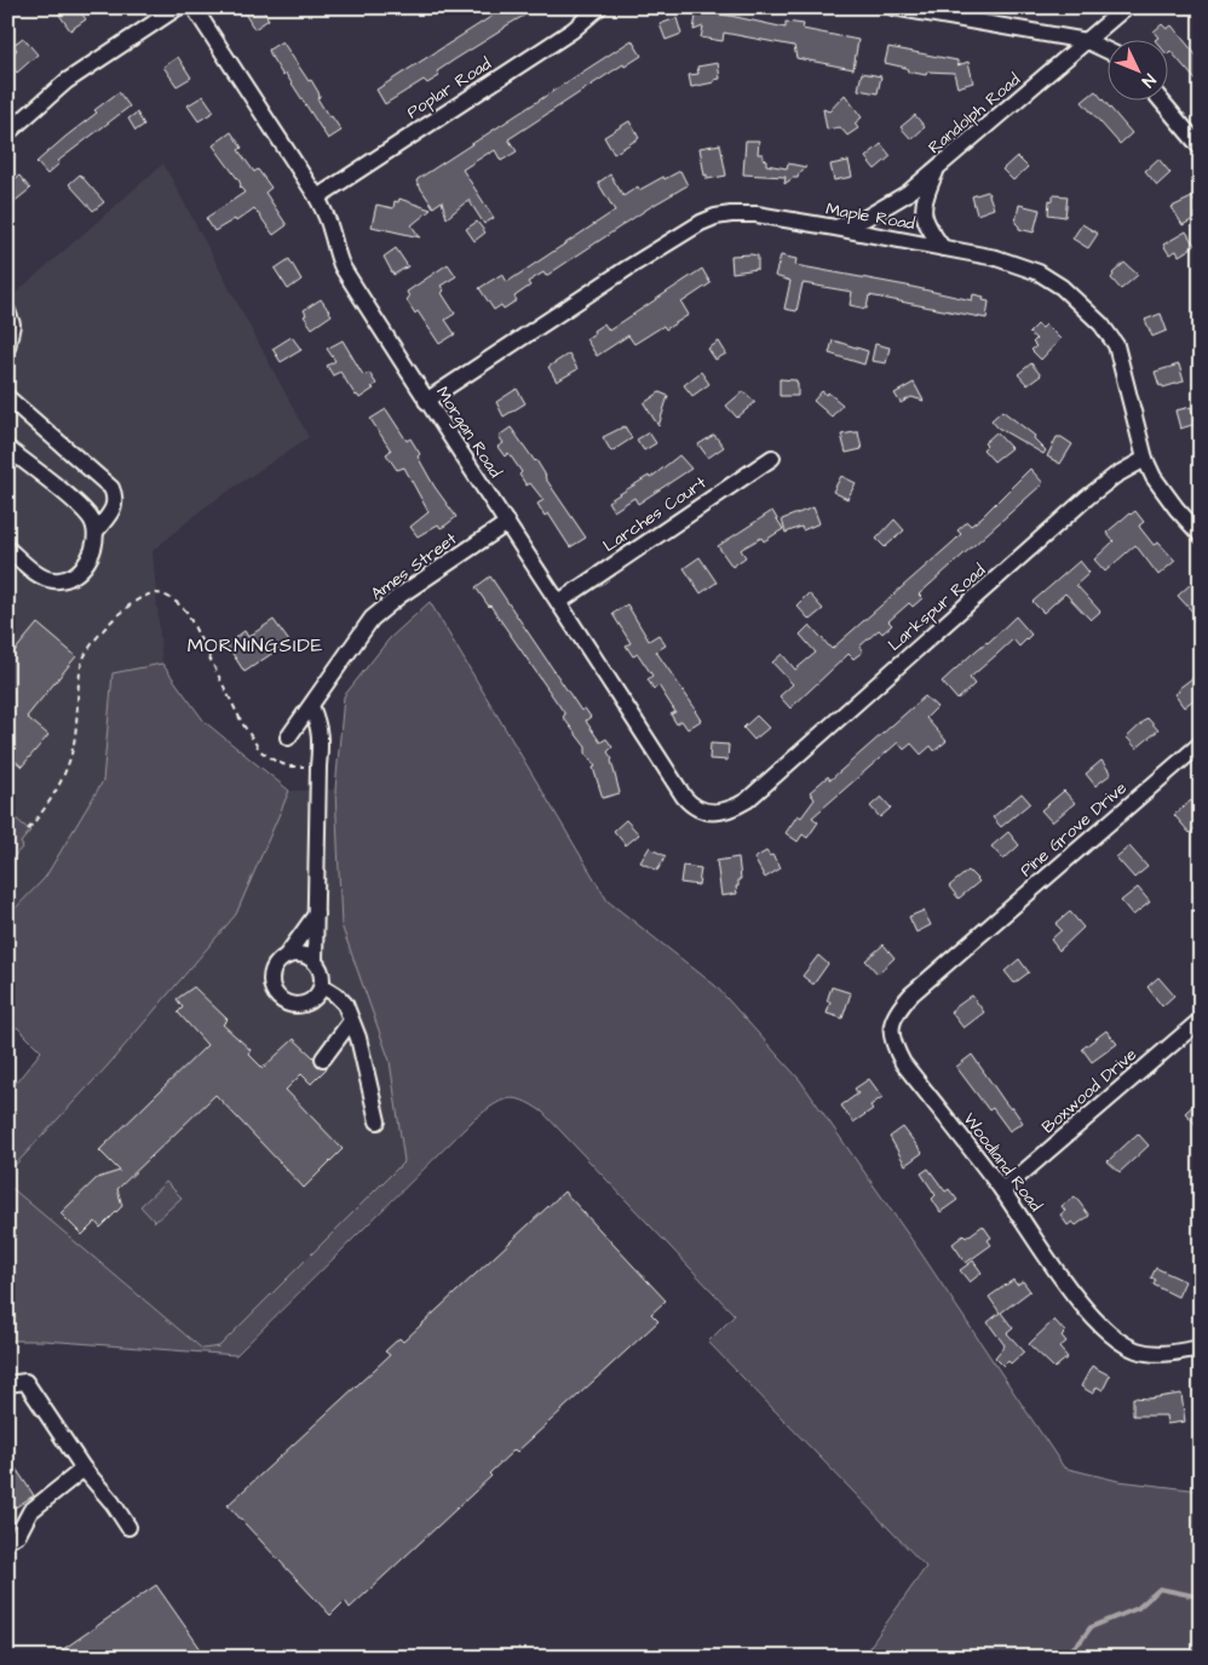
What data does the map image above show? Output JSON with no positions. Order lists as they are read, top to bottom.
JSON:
{
  "streets": {
    "street": [
      "Poplar Road",
      "Randolph Road",
      "Maple Road",
      "Morgan Road",
      "Larches Court",
      "Ames Street",
      "Larkspur Road",
      "Pine Grove Drive",
      "Boxwood Drive",
      "Woodland Road"
    ]
  },
  "crossings": [
    ["Poplar Road", "Morgan Road"],
    ["Randolph Road", "Maple Road"],
    ["Maple Road", "Morgan Road"],
    ["Maple Road", "Larkspur Road"],
    ["Morgan Road", "Larches Court"],
    ["Morgan Road", "Ames Street"],
    ["Morgan Road", "Larkspur Road"],
    ["Pine Grove Drive", "Woodland Road"],
    ["Boxwood Drive", "Woodland Road"]
  ],
  "districts": ["MORNINGSIDE"],
  "north": "bottom right"
}
